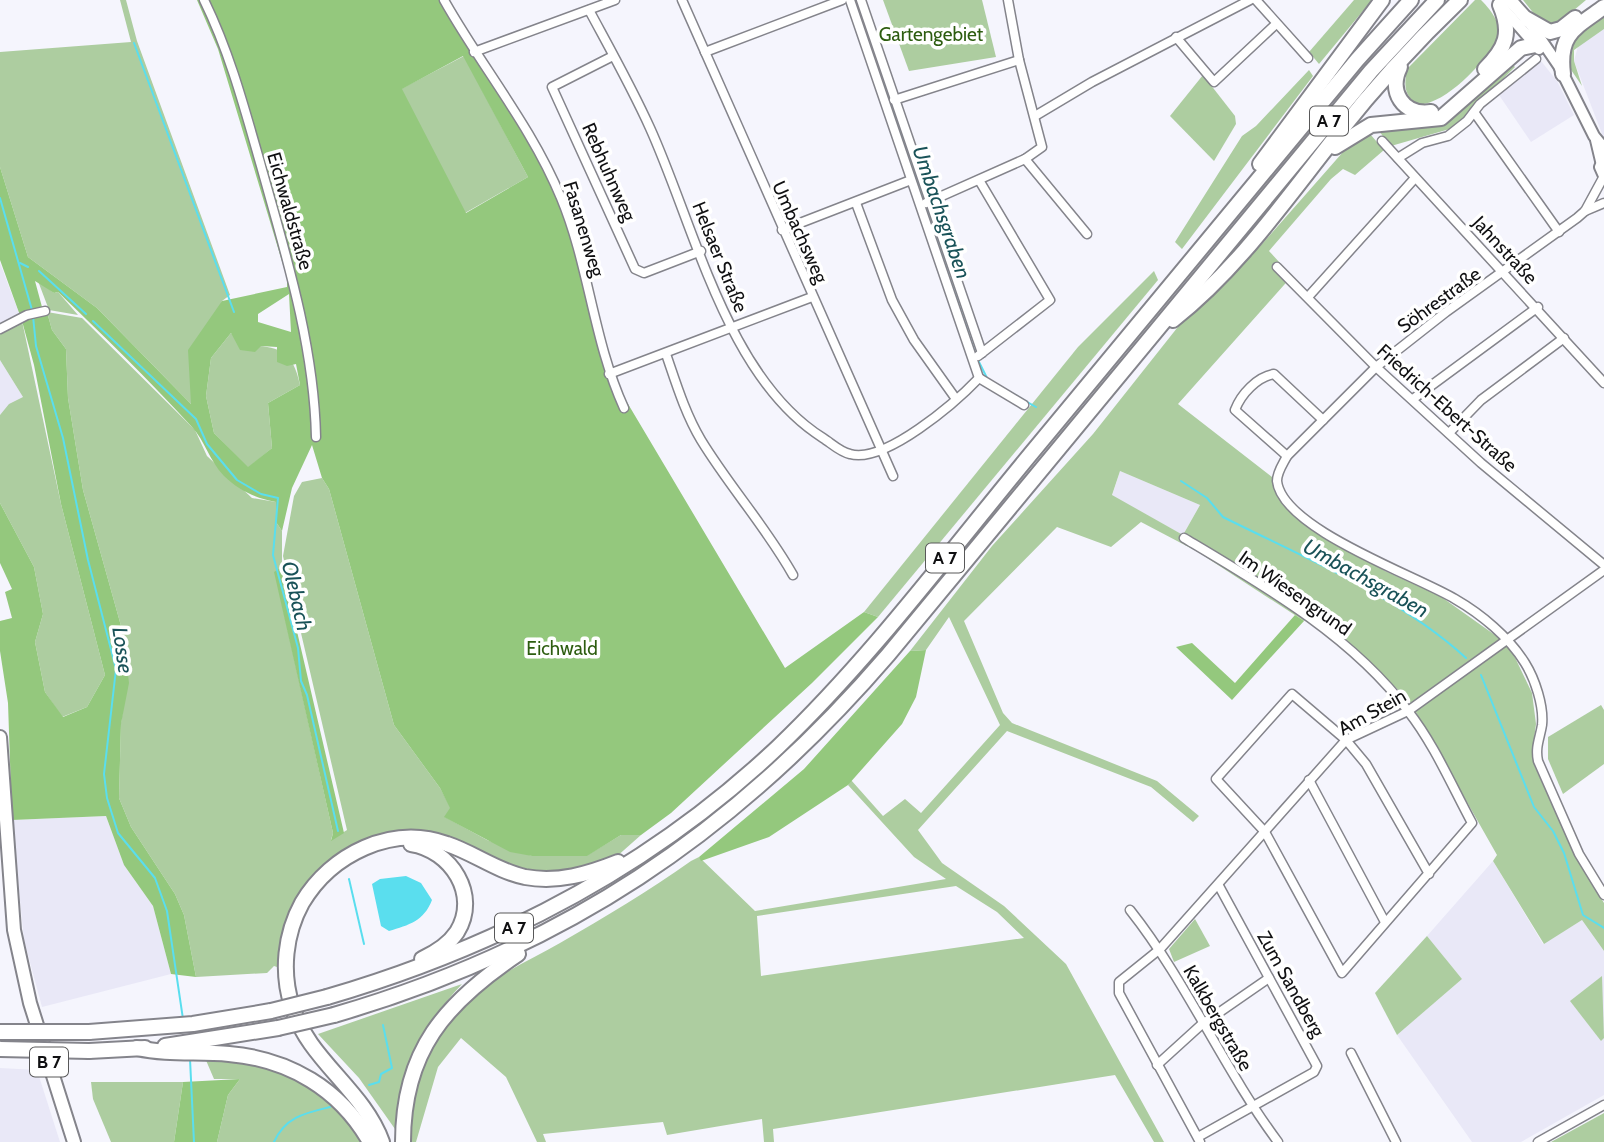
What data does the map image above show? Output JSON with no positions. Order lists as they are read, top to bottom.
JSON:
{
  "streets": {
    "highway": ["A 7"],
    "main road": ["B 7"],
    "street": [
      "Rebhuhnweg",
      "Eichwaldstraße",
      "Fasanenweg",
      "Umbachsweg",
      "Jahnstraße",
      "Helsaer Straße",
      "Söhrestraße",
      "Friedrich-Ebert-Straße",
      "Im Wiesengrund",
      "Am Stein",
      "Zum Sandberg",
      "Kalkbergstraße"
    ]
  },
  "crossings": [
    ["Rebhuhnweg", "Helsaer Straße"],
    ["Umbachsweg", "Helsaer Straße"],
    ["Jahnstraße", "Söhrestraße"],
    ["Söhrestraße", "Friedrich-Ebert-Straße"],
    ["Friedrich-Ebert-Straße", "Am Stein"],
    ["Im Wiesengrund", "Am Stein"],
    ["Am Stein", "Zum Sandberg"],
    ["Am Stein", "Kalkbergstraße"],
    ["Zum Sandberg", "Kalkbergstraße"]
  ],
  "water": ["Umbachsgraben", "Olebach", "Losse"],
  "parks": ["Gartengebiet", "Eichwald"]
}
